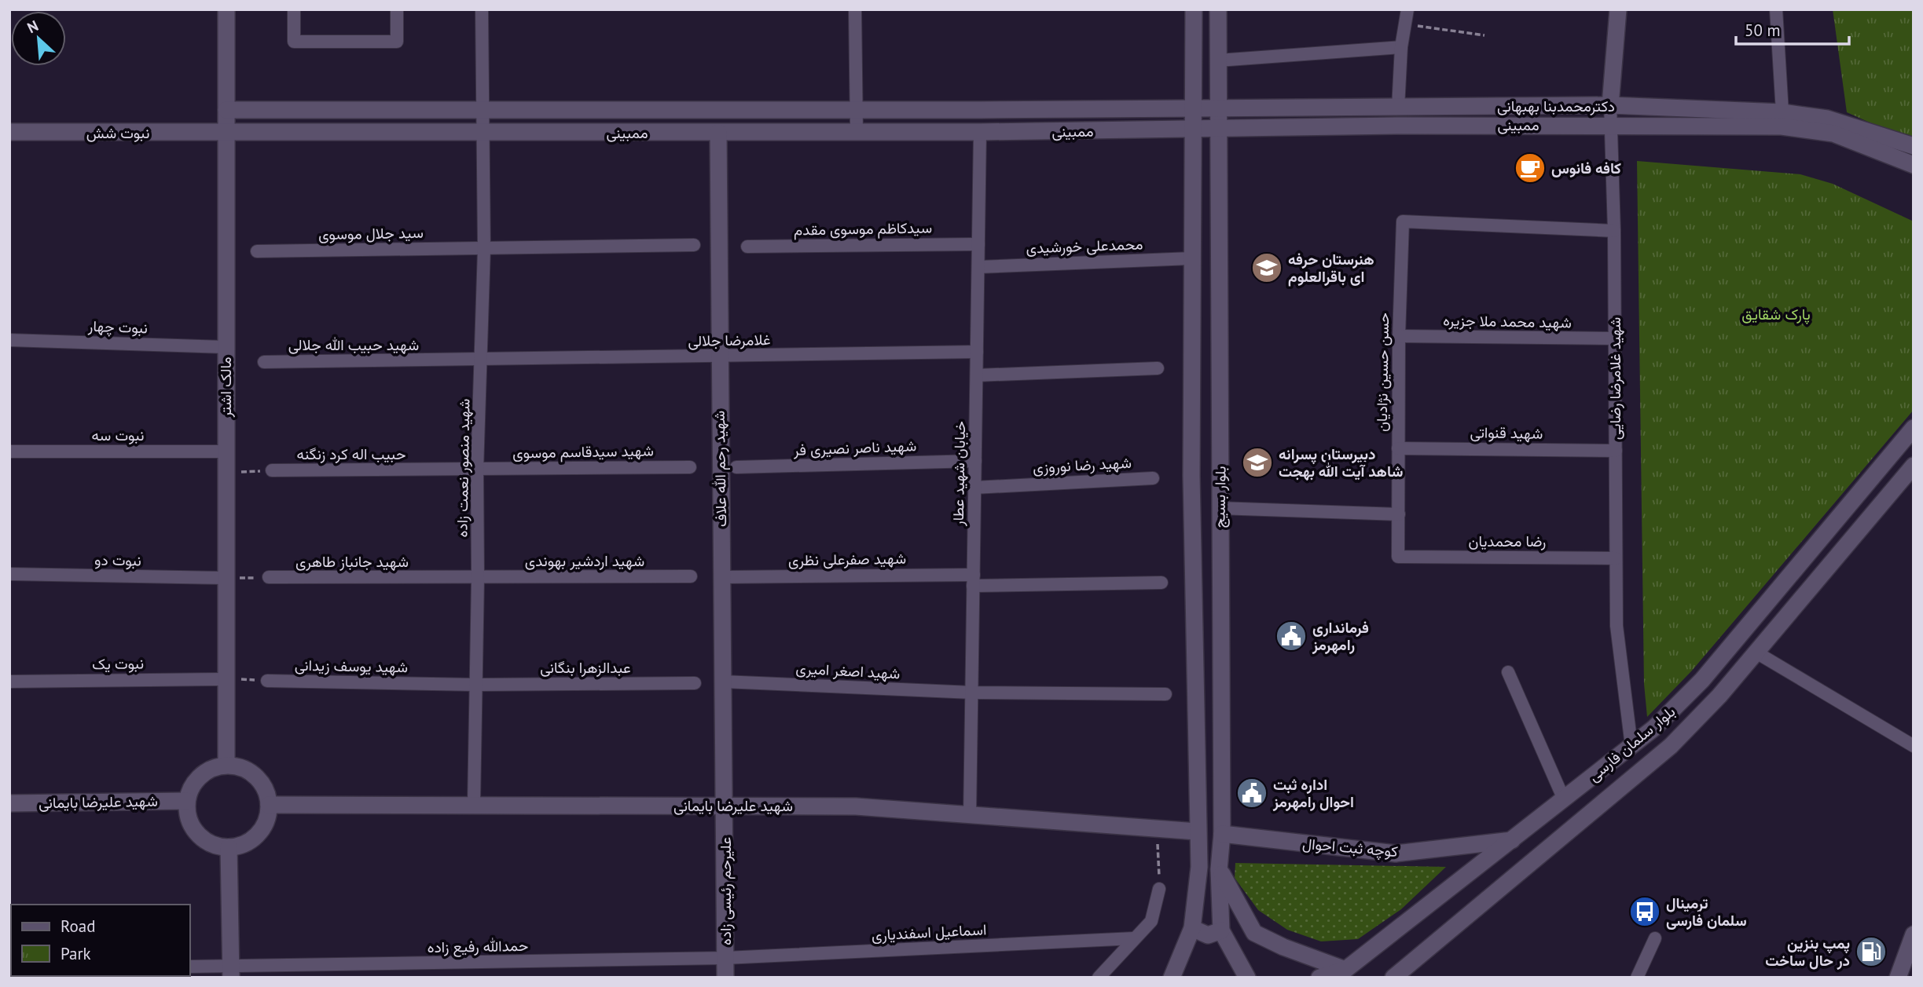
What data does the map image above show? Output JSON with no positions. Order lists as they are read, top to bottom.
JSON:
{
  "streets": {
    "street": [
      "دکترمحمدبنا بهبهانی",
      "ممبینی",
      "نبوت شش",
      "سیدکاظم موسوی مقدم",
      "سید جلال موسوی",
      "محمدعلی خورشیدی",
      "شهید محمد ملا جزیره",
      "نبوت چهار",
      "غلامرضا جلالی",
      "شهید حبیب الله جلالی",
      "حسن حسین نژادیان",
      "شهید غلامرضا رضایی",
      "مالک اشتر",
      "شهید قنواتی",
      "نبوت سه",
      "شهید ناصر نصیری فر",
      "شهید سیدقاسم موسوی",
      "حبیب اله کرد زنگنه",
      "شهید رضا نوروزی",
      "شهید منصور نعمت زاده",
      "شهید رحم الله علاف",
      "خیابان شهید عطار",
      "بلوار بسیج",
      "رضا محمدیان",
      "شهید صفرعلی نظری",
      "نبوت دو",
      "شهید اردشیر بهوندی",
      "شهید جانباز طاهری",
      "نبوت یک",
      "شهید یوسف زیدانی",
      "عبدالزهرا بنگانی",
      "شهید اصغر امیری",
      "بلوار سلمان فارسی",
      "شهید علیرضا بایمانی",
      "کوچه ثبت احوال",
      "علیرحم رئیسی زاده",
      "اسماعیل اسفندیاری",
      "حمدالله رفیع زاده"
    ]
  },
  "crossings": [
    ["دکترمحمدبنا بهبهانی", "ممبینی"],
    ["دکترمحمدبنا بهبهانی", "شهید غلامرضا رضایی"],
    ["دکترمحمدبنا بهبهانی", "بلوار بسیج"],
    ["ممبینی", "نبوت شش"],
    ["ممبینی", "شهید غلامرضا رضایی"],
    ["ممبینی", "مالک اشتر"],
    ["ممبینی", "شهید منصور نعمت زاده"],
    ["ممبینی", "شهید رحم الله علاف"],
    ["ممبینی", "خیابان شهید عطار"],
    ["ممبینی", "بلوار بسیج"],
    ["نبوت شش", "مالک اشتر"],
    ["سیدکاظم موسوی مقدم", "خیابان شهید عطار"],
    ["سید جلال موسوی", "شهید منصور نعمت زاده"],
    ["محمدعلی خورشیدی", "خیابان شهید عطار"],
    ["محمدعلی خورشیدی", "بلوار بسیج"],
    ["شهید محمد ملا جزیره", "حسن حسین نژادیان"],
    ["شهید محمد ملا جزیره", "شهید غلامرضا رضایی"],
    ["نبوت چهار", "مالک اشتر"],
    ["غلامرضا جلالی", "شهید حبیب الله جلالی"],
    ["غلامرضا جلالی", "شهید منصور نعمت زاده"],
    ["غلامرضا جلالی", "شهید رحم الله علاف"],
    ["غلامرضا جلالی", "خیابان شهید عطار"],
    ["شهید حبیب الله جلالی", "شهید منصور نعمت زاده"],
    ["حسن حسین نژادیان", "شهید غلامرضا رضایی"],
    ["حسن حسین نژادیان", "شهید قنواتی"],
    ["حسن حسین نژادیان", "رضا محمدیان"],
    ["شهید غلامرضا رضایی", "شهید قنواتی"],
    ["شهید غلامرضا رضایی", "رضا محمدیان"],
    ["شهید غلامرضا رضایی", "بلوار سلمان فارسی"],
    ["مالک اشتر", "نبوت سه"],
    ["مالک اشتر", "نبوت دو"],
    ["مالک اشتر", "نبوت یک"],
    ["مالک اشتر", "شهید علیرضا بایمانی"],
    ["شهید ناصر نصیری فر", "خیابان شهید عطار"],
    ["شهید سیدقاسم موسوی", "حبیب اله کرد زنگنه"],
    ["شهید سیدقاسم موسوی", "شهید منصور نعمت زاده"],
    ["حبیب اله کرد زنگنه", "شهید منصور نعمت زاده"],
    ["شهید رضا نوروزی", "خیابان شهید عطار"],
    ["شهید منصور نعمت زاده", "شهید اردشیر بهوندی"],
    ["شهید منصور نعمت زاده", "شهید جانباز طاهری"],
    ["شهید منصور نعمت زاده", "شهید یوسف زیدانی"],
    ["شهید منصور نعمت زاده", "عبدالزهرا بنگانی"],
    ["شهید منصور نعمت زاده", "شهید علیرضا بایمانی"],
    ["شهید رحم الله علاف", "شهید صفرعلی نظری"],
    ["شهید رحم الله علاف", "شهید اصغر امیری"],
    ["شهید رحم الله علاف", "شهید علیرضا بایمانی"],
    ["شهید رحم الله علاف", "علیرحم رئیسی زاده"],
    ["خیابان شهید عطار", "شهید صفرعلی نظری"],
    ["خیابان شهید عطار", "شهید اصغر امیری"],
    ["خیابان شهید عطار", "شهید علیرضا بایمانی"],
    ["بلوار بسیج", "شهید علیرضا بایمانی"],
    ["بلوار بسیج", "کوچه ثبت احوال"],
    ["شهید اردشیر بهوندی", "شهید جانباز طاهری"],
    ["شهید یوسف زیدانی", "عبدالزهرا بنگانی"],
    ["بلوار سلمان فارسی", "کوچه ثبت احوال"],
    ["شهید علیرضا بایمانی", "علیرحم رئیسی زاده"],
    ["علیرحم رئیسی زاده", "اسماعیل اسفندیاری"],
    ["علیرحم رئیسی زاده", "حمدالله رفیع زاده"],
    ["اسماعیل اسفندیاری", "حمدالله رفیع زاده"]
  ],
  "parks": ["پارک شقایق"],
  "places": {
    "cafe": ["کافه فانوس"],
    "school or university": ["هنرستان حرفه ای باقرالعلوم", "دبیرستان پسرانه شاهد آیت الله بهجت"],
    "public building": ["فرمانداری رامهرمز", "اداره ثبت احوال رامهرمز"],
    "bus stop": ["ترمینال سلمان فارسی"],
    "fuel station": ["پمپ بنزین در حال ساخت"]
  },
  "legend": ["Road", "Park"],
  "scale_bar": "50 m",
  "north": "top left"
}
